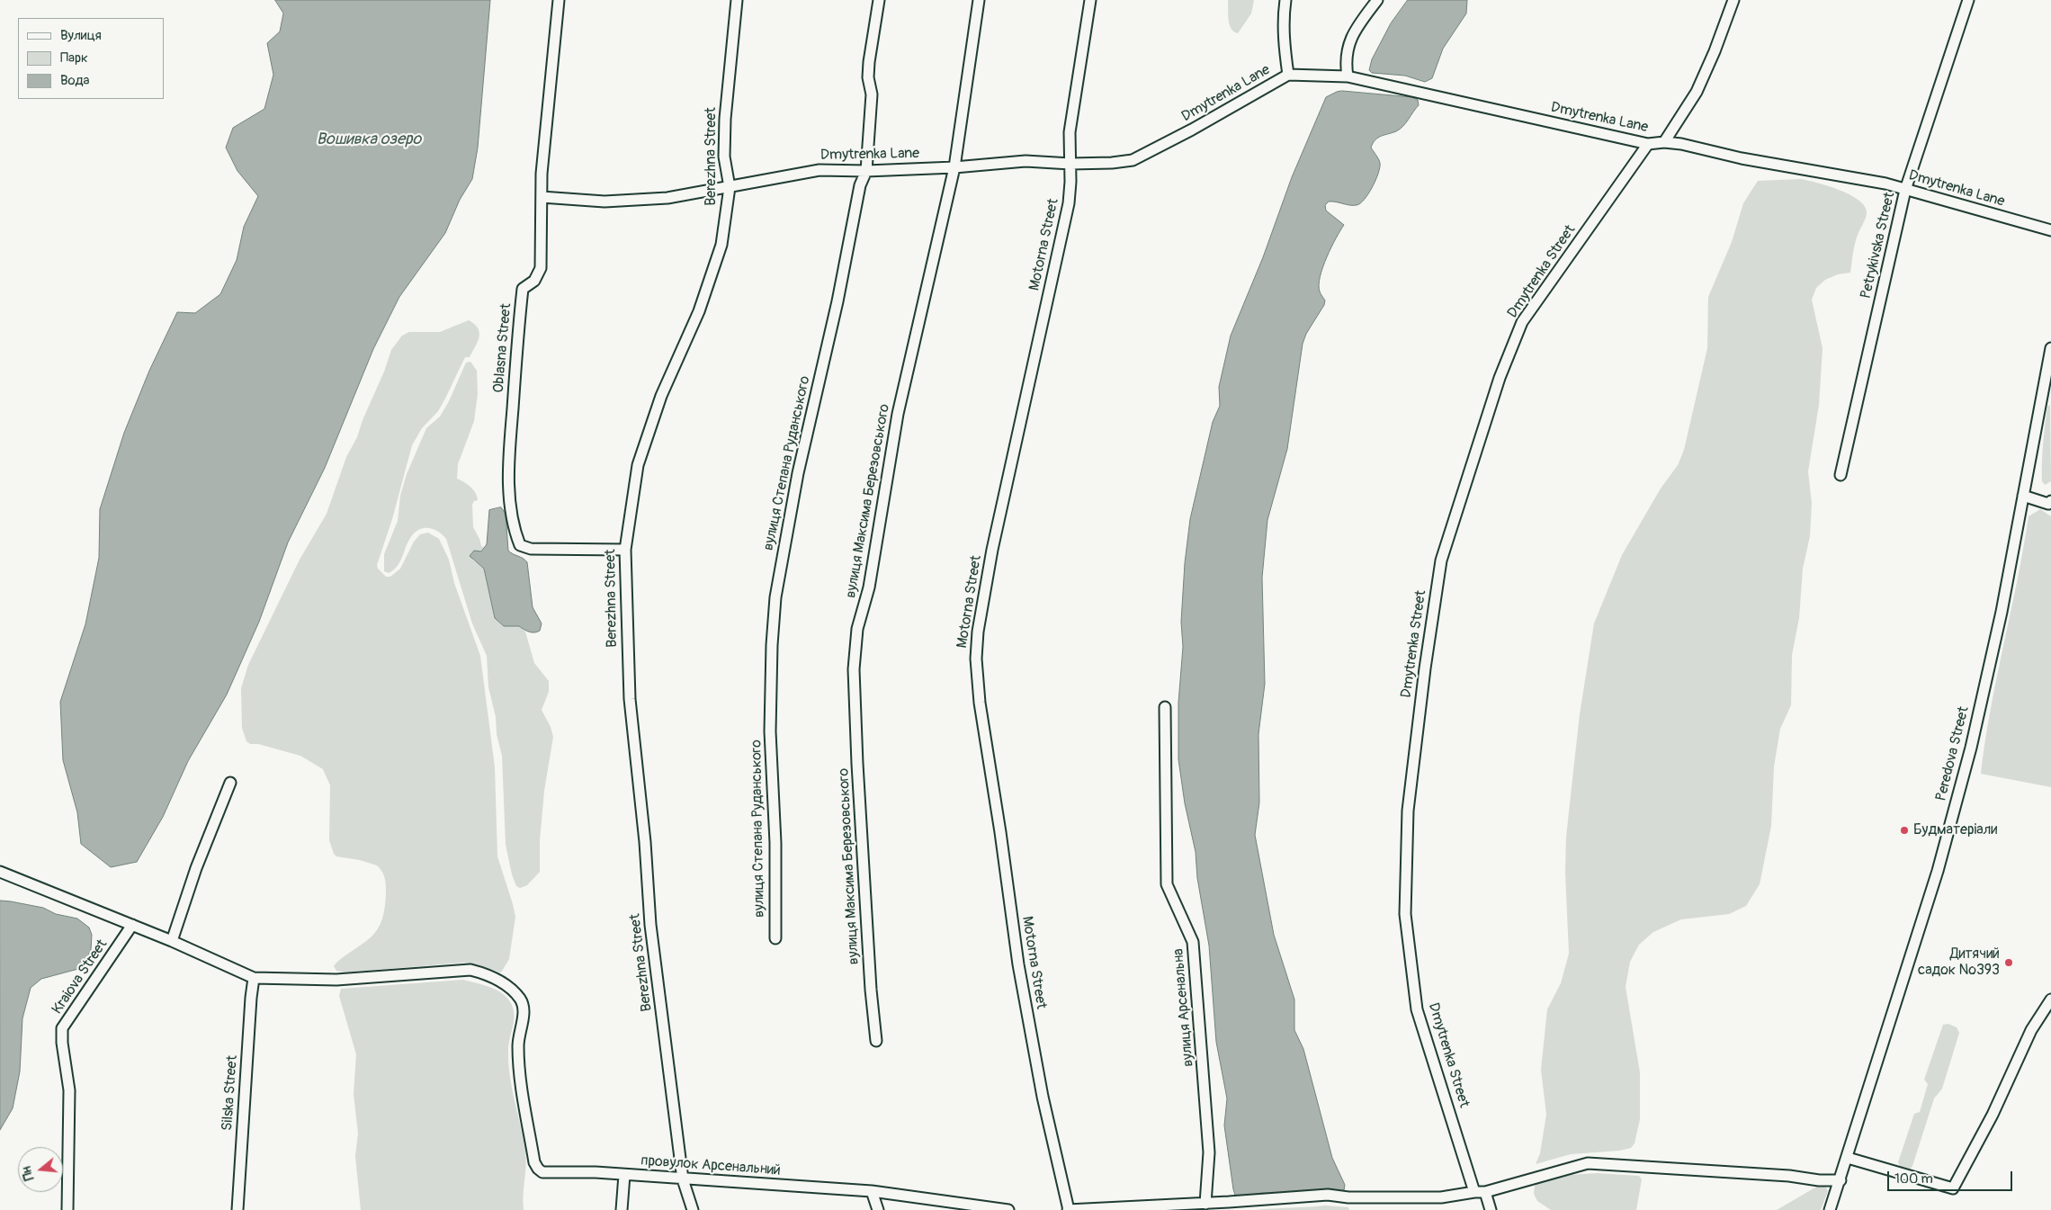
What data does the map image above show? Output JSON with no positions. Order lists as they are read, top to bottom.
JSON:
{
  "streets": {
    "street": [
      "Dmytrenka Lane",
      "Berezhna Street",
      "Motorna Street",
      "Petrykivska Street",
      "Dmytrenka Street",
      "Oblasna Street",
      "вулиця Степана Руданського",
      "вулиця Максима Березовського",
      "Peredova Street",
      "Kraiova Street",
      "вулиця Арсенальна",
      "Silska Street",
      "провулок Арсенальний"
    ]
  },
  "crossings": [
    ["Dmytrenka Lane", "Berezhna Street"],
    ["Dmytrenka Lane", "Motorna Street"],
    ["Dmytrenka Lane", "Petrykivska Street"],
    ["Dmytrenka Lane", "Dmytrenka Street"],
    ["Dmytrenka Lane", "Oblasna Street"],
    ["Dmytrenka Lane", "вулиця Степана Руданського"],
    ["Dmytrenka Lane", "вулиця Максима Березовського"],
    ["Berezhna Street", "Oblasna Street"],
    ["Berezhna Street", "провулок Арсенальний"],
    ["Silska Street", "провулок Арсенальний"]
  ],
  "water": ["Вошивка озеро"],
  "places": ["Будматеріали", "Дитячий садок №393"],
  "legend": ["Вулиця", "Парк", "Вода"],
  "scale_bar": "100 m",
  "north": "left"
}
